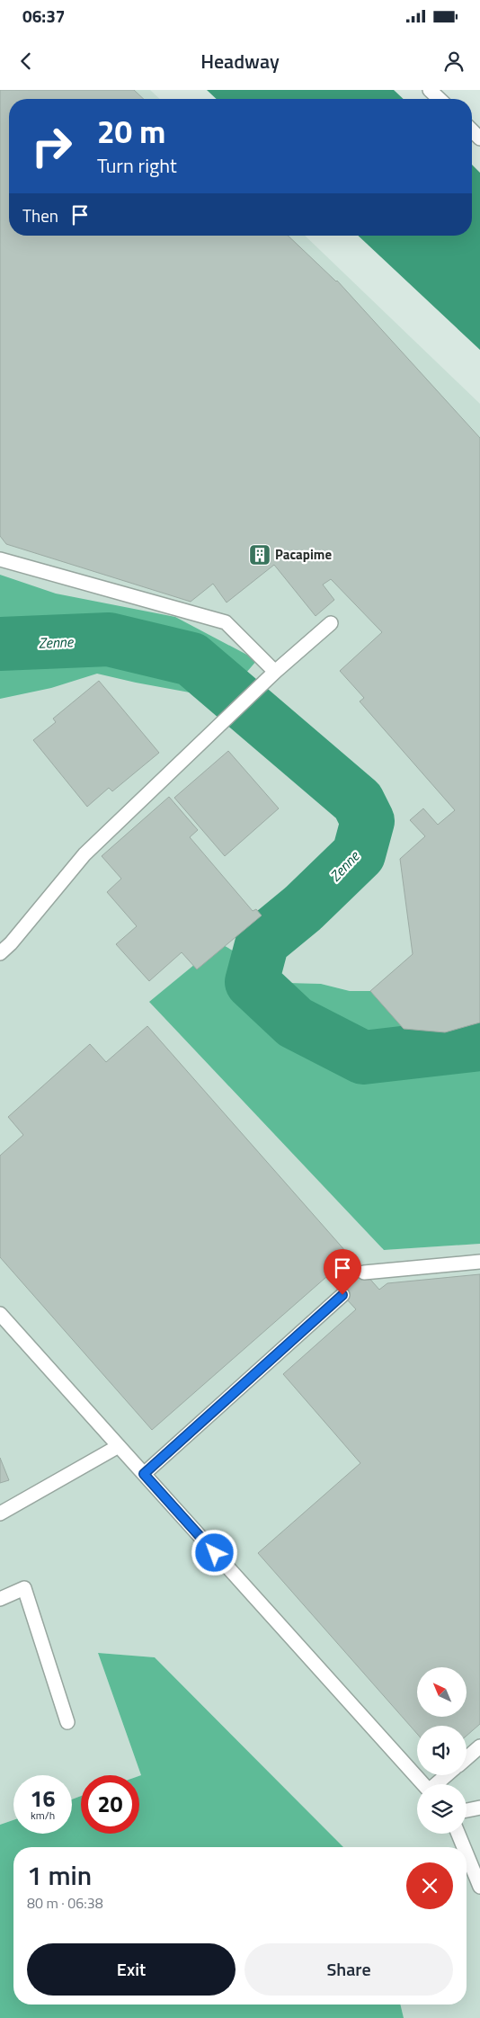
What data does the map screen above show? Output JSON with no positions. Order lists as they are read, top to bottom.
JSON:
{
  "water": ["Zenne"],
  "places": {
    "building": ["Pacapime"]
  },
  "north": "top left",
  "page": {
    "status": "06:37",
    "header": "Headway",
    "turn": ["20 m", "Turn right"],
    "then": "Then",
    "speed": "16 km/h",
    "limit": "20",
    "heading": ["1 min", "80 m · 06:38"],
    "buttons": ["Exit", "Share"]
  }
}
